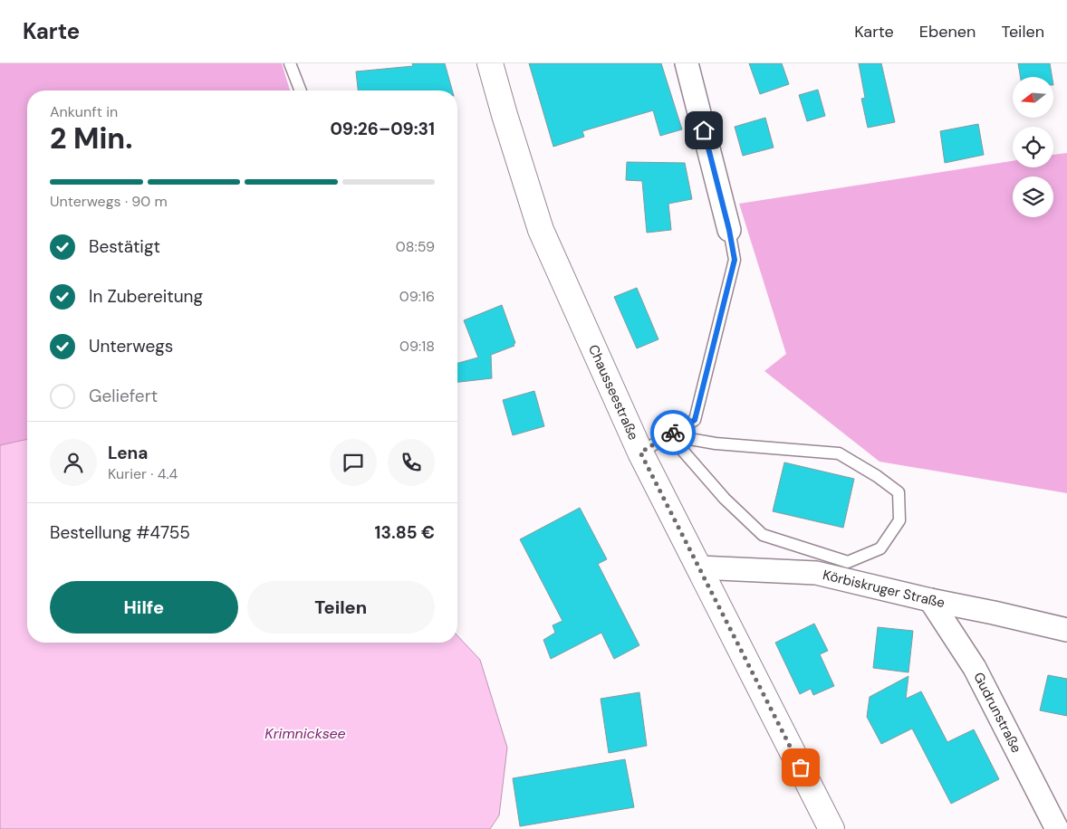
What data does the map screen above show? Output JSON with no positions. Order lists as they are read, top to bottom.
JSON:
{
  "streets": {
    "main road": ["Chausseestraße"],
    "street": ["Körbiskruger Straße", "Gudrunstraße"]
  },
  "crossings": [
    ["Chausseestraße", "Körbiskruger Straße"],
    ["Körbiskruger Straße", "Gudrunstraße"]
  ],
  "water": ["Krimnicksee"],
  "north": "left",
  "page": {
    "header": "Karte",
    "nav": ["Karte", "Ebenen", "Teilen"],
    "heading": ["2 Min.", "Ankunft in", "09:26–09:31"],
    "panel": [
      "Lena",
      "Kurier · 4.4",
      "Bestellung #4755",
      "13.85 €"
    ],
    "bar": "Unterwegs · 90 m",
    "list": [
      ["Bestätigt", "08:59"],
      ["In Zubereitung", "09:16"],
      ["Unterwegs", "09:18"],
      "Geliefert"
    ],
    "buttons": ["Hilfe", "Teilen"]
  }
}
